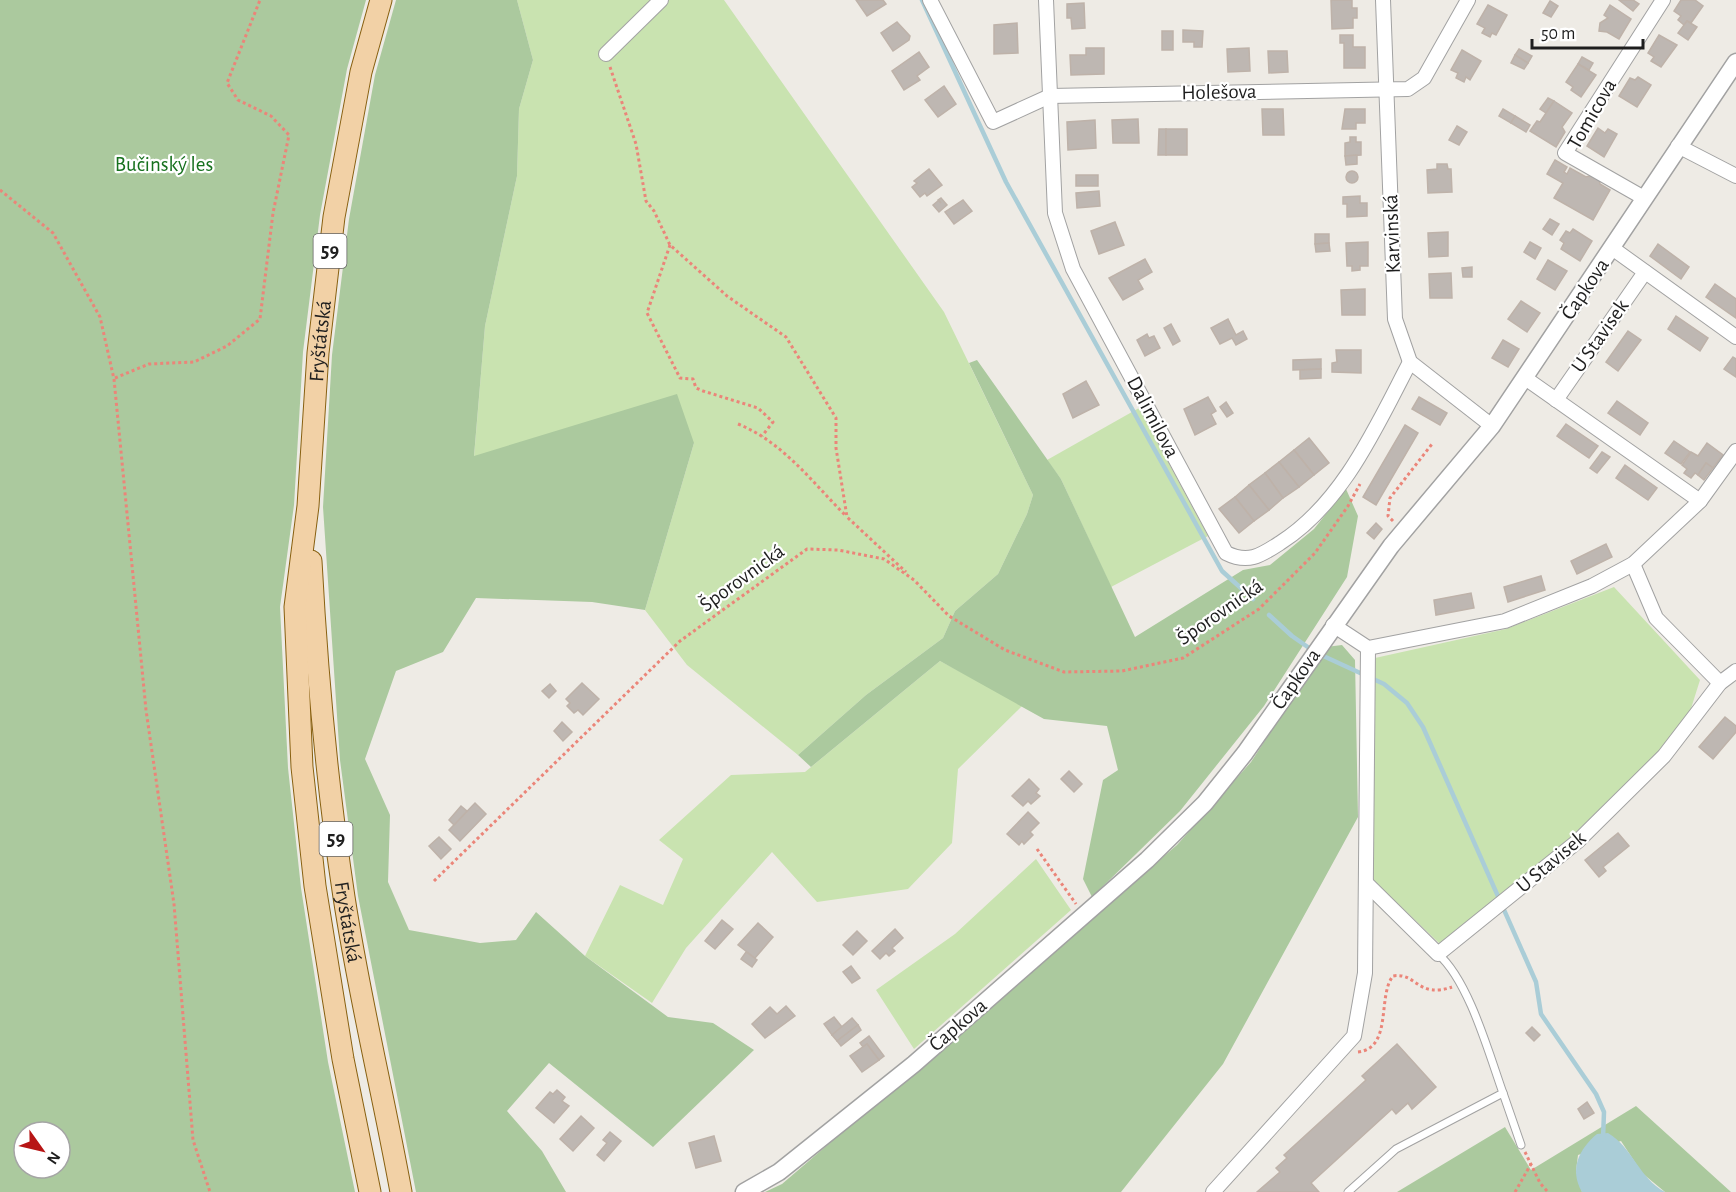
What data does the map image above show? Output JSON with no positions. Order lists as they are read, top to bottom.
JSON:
{
  "streets": {
    "main road": ["59", "Fryštátská"],
    "street": [
      "Holešova",
      "Tomicova",
      "Karvinská",
      "Čapkova",
      "U Stavisek",
      "Dalimilova"
    ],
    "path": ["Šporovnická"]
  },
  "crossings": [
    ["Holešova", "Karvinská"],
    ["Holešova", "Dalimilova"],
    ["Tomicova", "Čapkova"],
    ["Karvinská", "Dalimilova"]
  ],
  "parks": ["Bučinský les"],
  "scale_bar": "50 m",
  "north": "bottom right"
}
